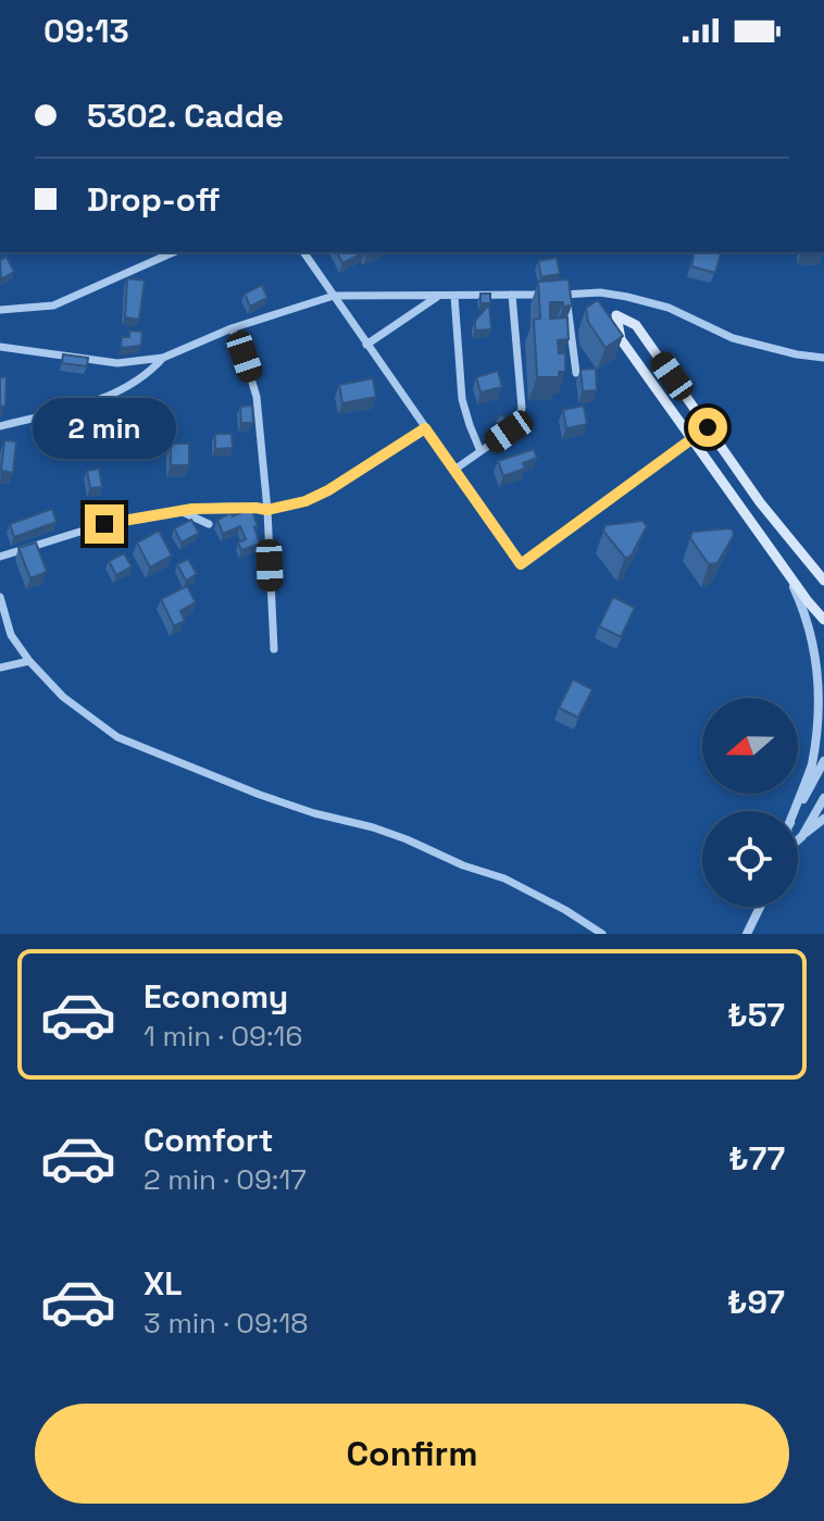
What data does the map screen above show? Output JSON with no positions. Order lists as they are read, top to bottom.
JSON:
{
  "north": "left",
  "page": {
    "status": "09:13",
    "banner": ["5302. Cadde", "Drop-off"],
    "bubble": "2 min",
    "list": [
      {
        "name": "Economy",
        "note": "1 min · 09:16",
        "value": "₺57"
      },
      {
        "name": "Comfort",
        "note": "2 min · 09:17",
        "value": "₺77"
      },
      {
        "name": "XL",
        "note": "3 min · 09:18",
        "value": "₺97"
      }
    ],
    "buttons": "Confirm"
  }
}
